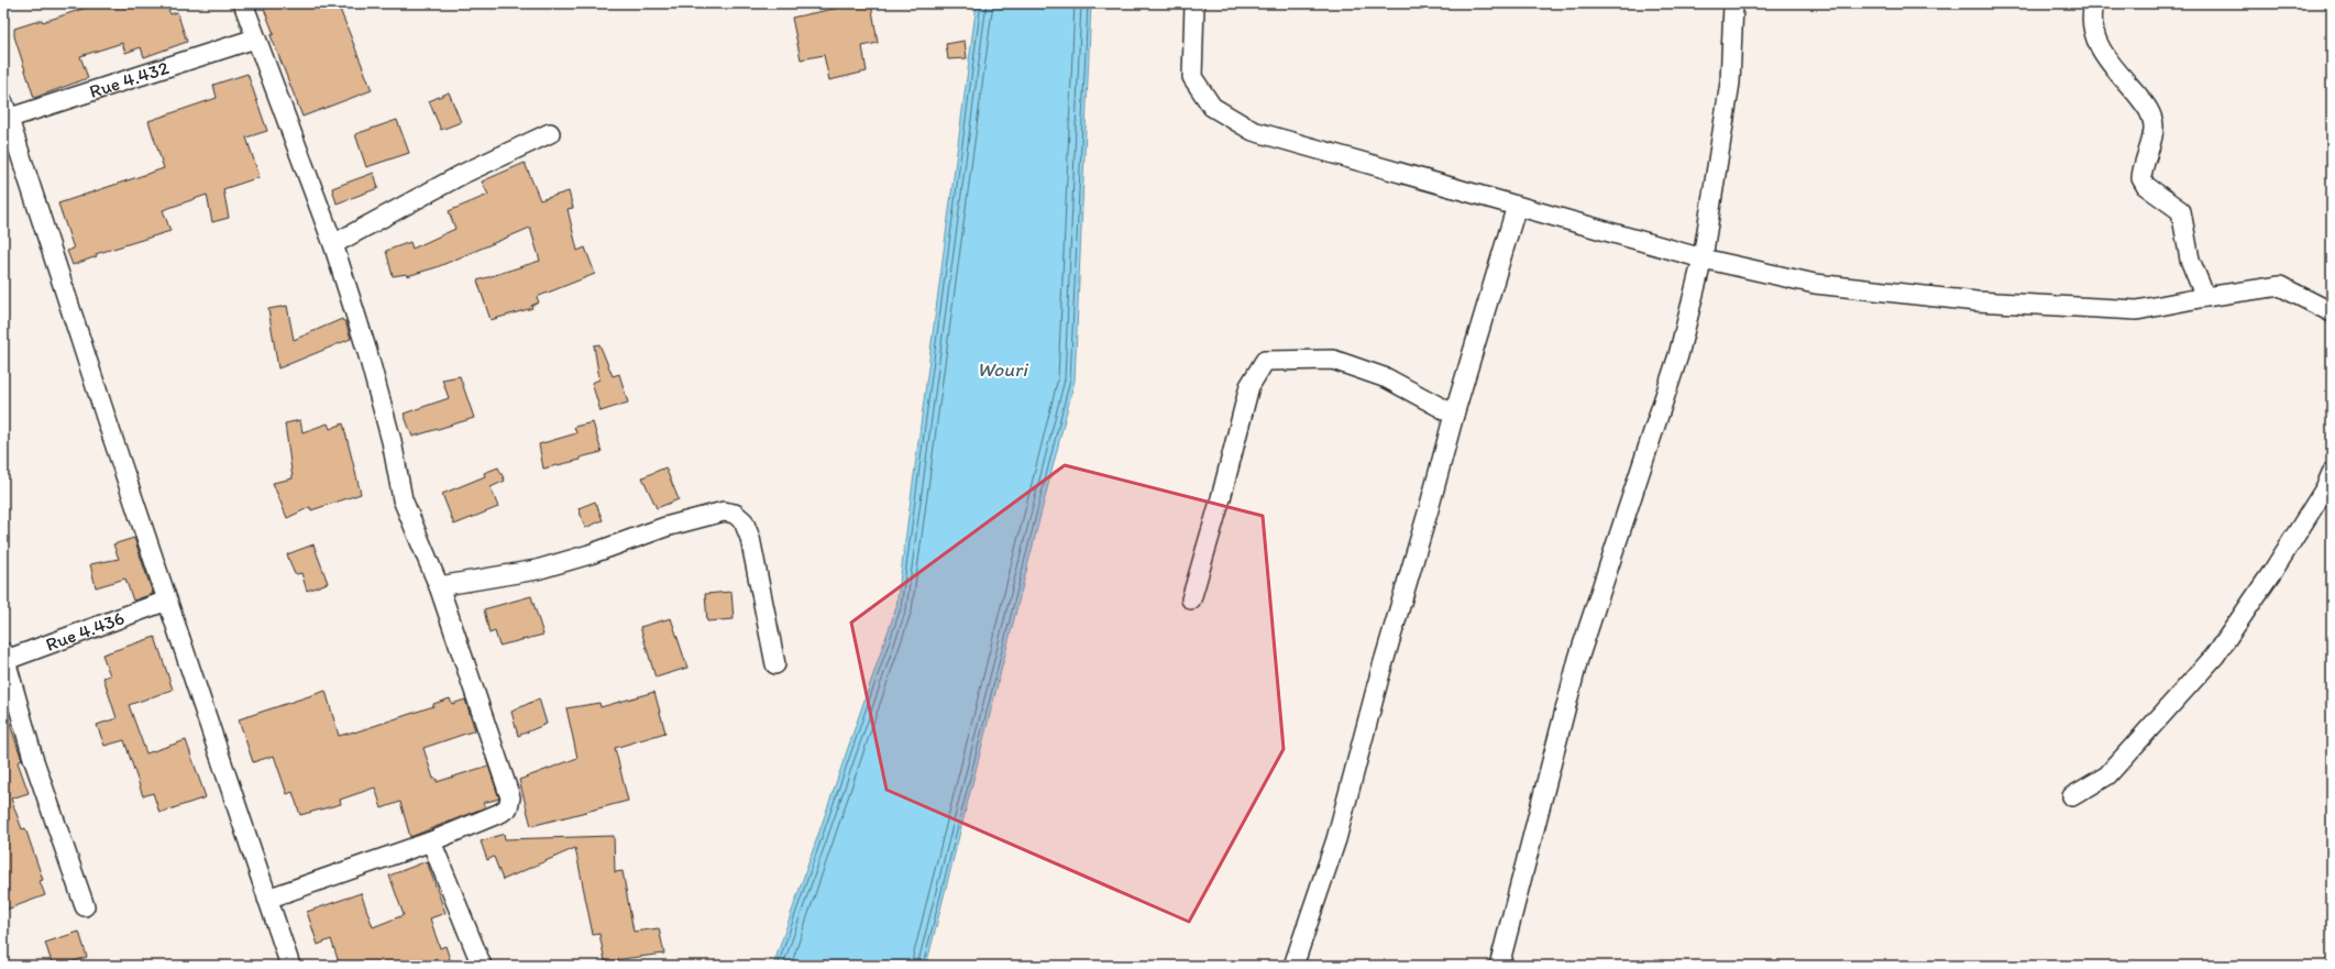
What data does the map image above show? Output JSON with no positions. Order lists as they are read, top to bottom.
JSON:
{
  "streets": {
    "street": ["Rue 4.432", "Rue 4.436"]
  },
  "water": ["Wouri"]
}
